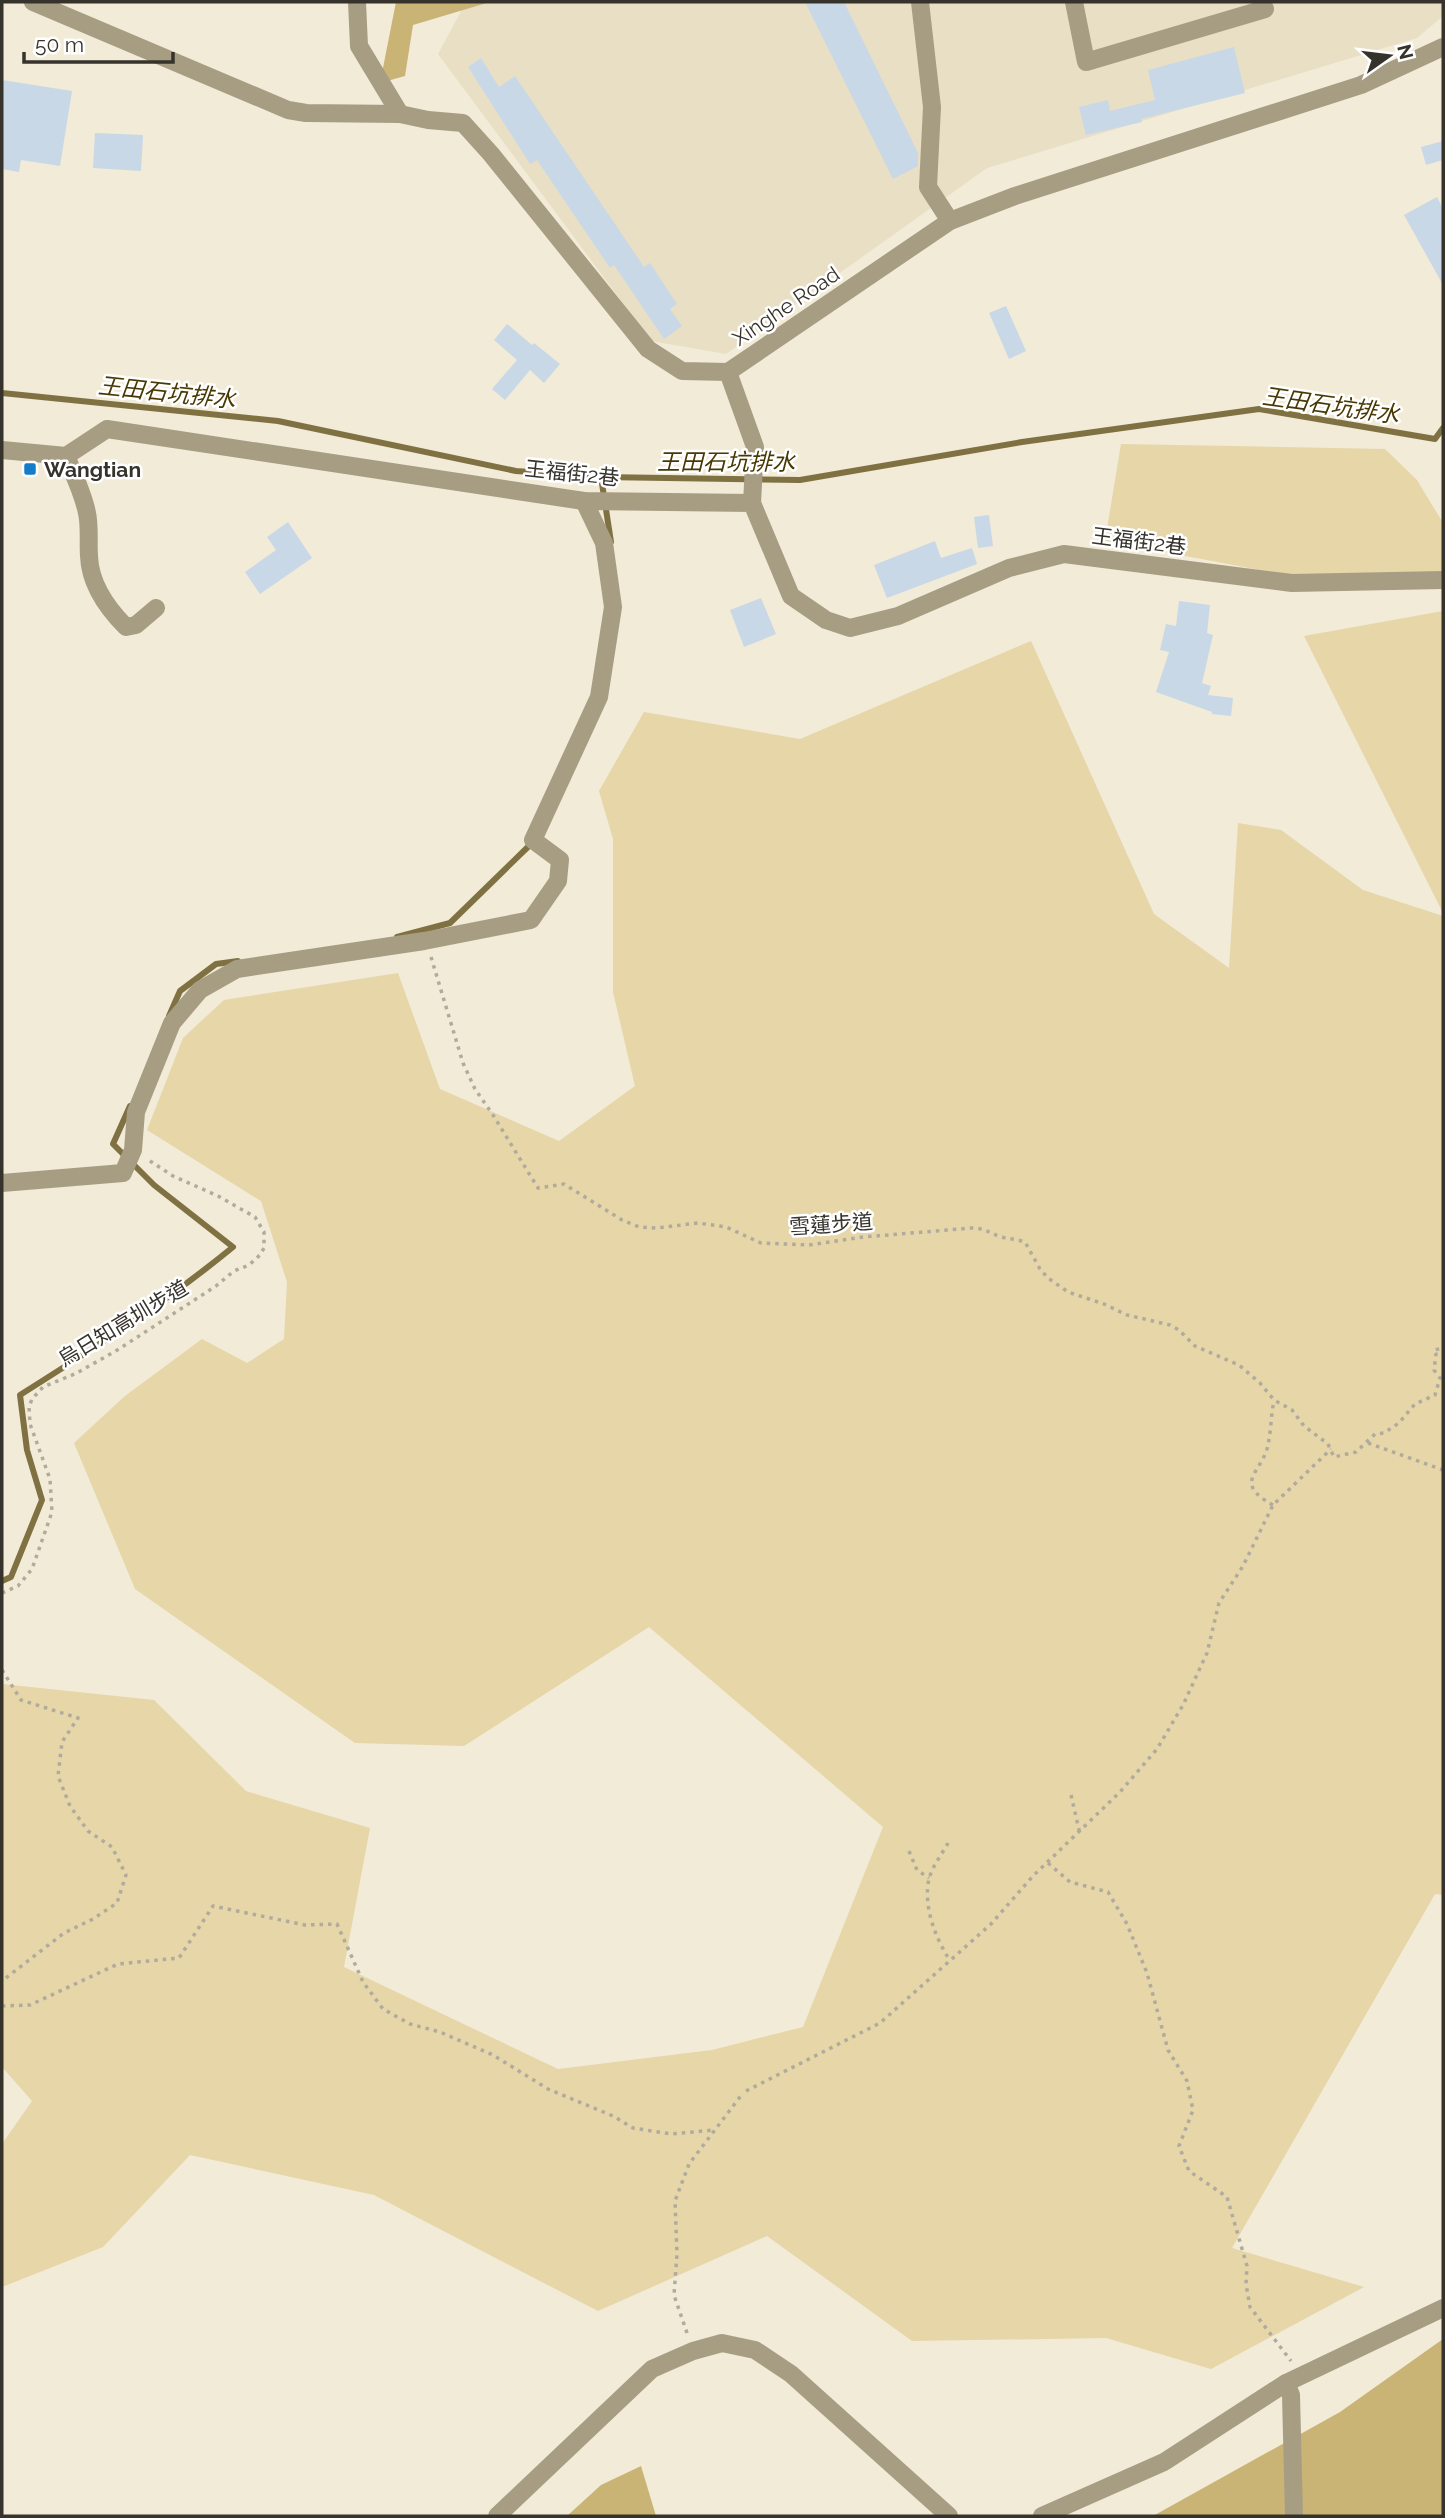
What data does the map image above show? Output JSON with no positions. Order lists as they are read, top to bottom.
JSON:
{
  "streets": {
    "street": ["Xinghe Road", "王福街2巷"],
    "path": ["雪蓮步道", "烏日知高圳步道"]
  },
  "water": ["王田石坑排水"],
  "places": {
    "transit": ["Wangtian"]
  },
  "scale_bar": "50 m",
  "north": "right"
}
